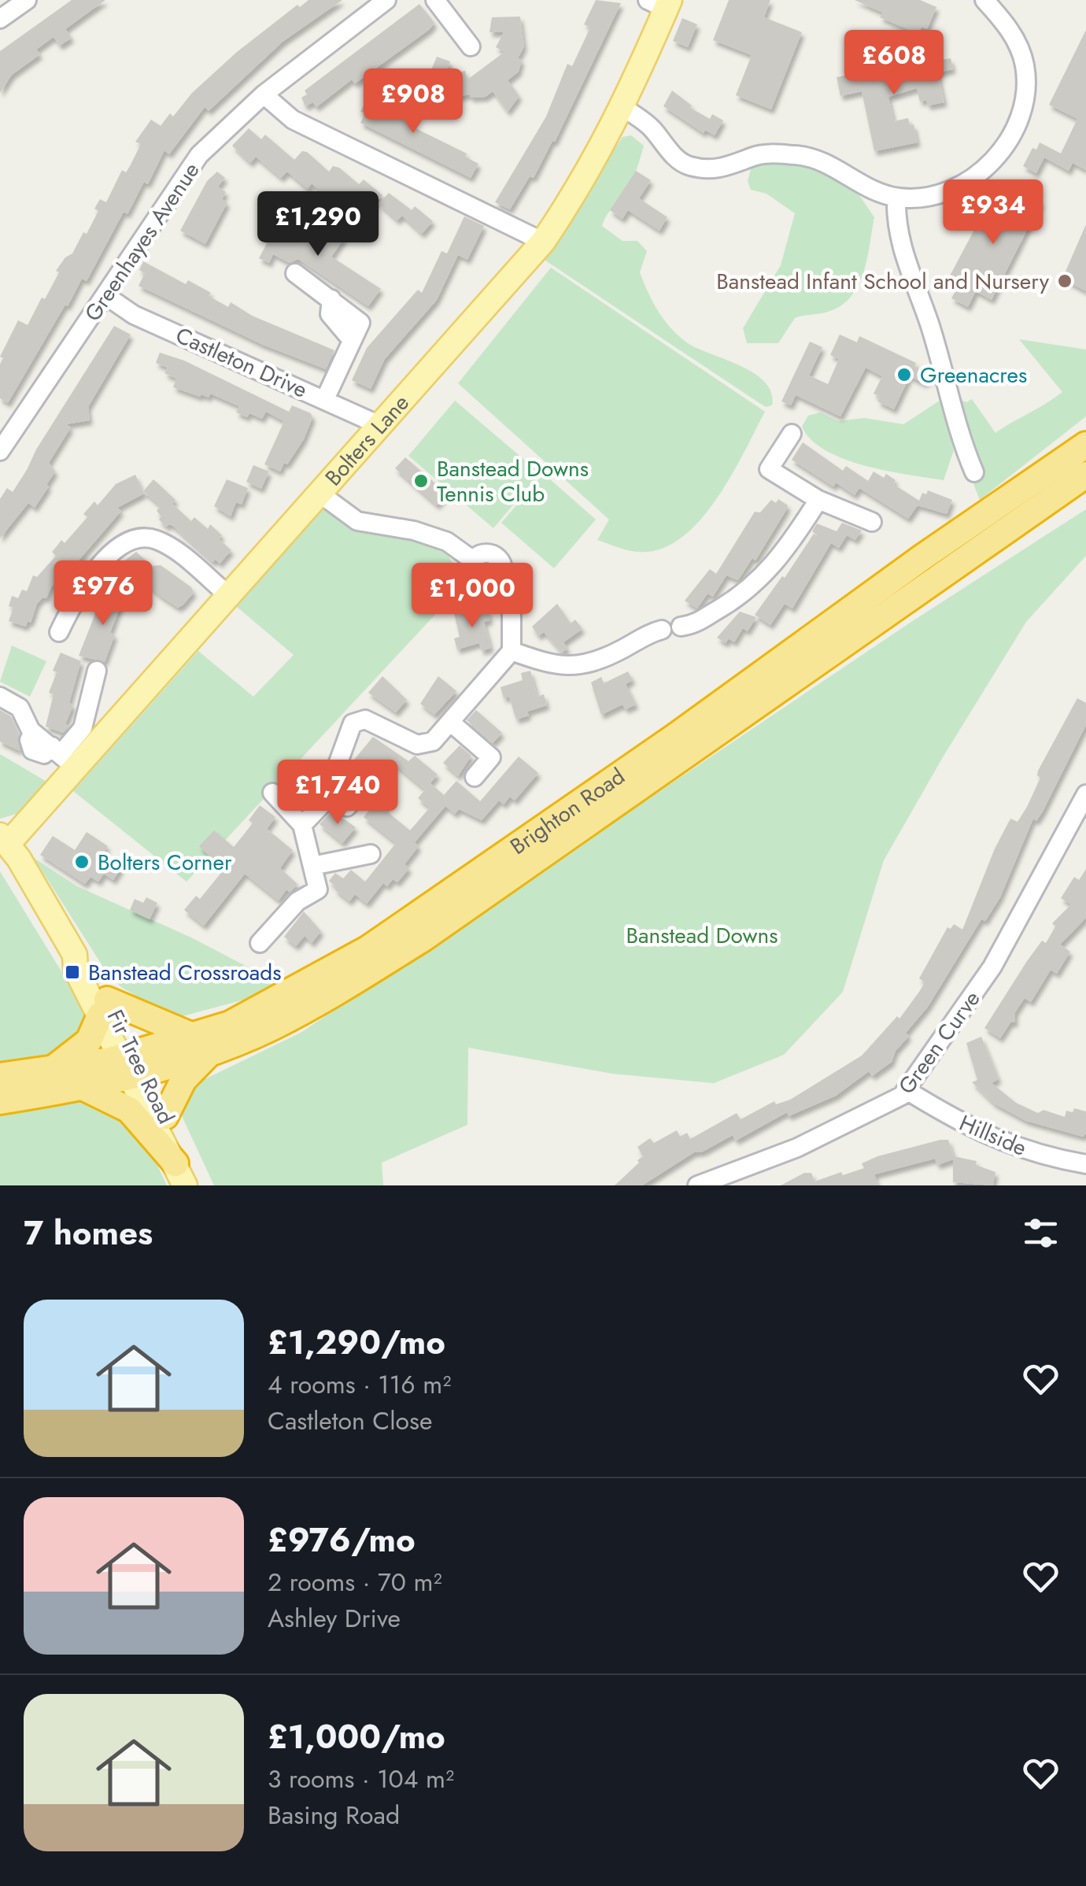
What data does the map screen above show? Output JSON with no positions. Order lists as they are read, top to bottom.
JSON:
{
  "streets": {
    "highway": ["Brighton Road"],
    "main road": ["Bolters Lane", "Fir Tree Road"],
    "street": [
      "Greenhayes Avenue",
      "Castleton Drive",
      "Green Curve",
      "Hillside"
    ]
  },
  "crossings": [
    ["Greenhayes Avenue", "Castleton Drive"],
    ["Castleton Drive", "Bolters Lane"],
    ["Bolters Lane", "Fir Tree Road"],
    ["Brighton Road", "Fir Tree Road"],
    ["Green Curve", "Hillside"]
  ],
  "parks": ["Banstead Downs"],
  "places": {
    "other": [
      "Banstead Infant School and Nursery",
      "Greenacres",
      "Banstead Downs Tennis Club",
      "Bolters Corner"
    ],
    "transit": ["Banstead Crossroads"]
  },
  "page": {
    "price": [
      "£608",
      "£908",
      "£934",
      "£1,290",
      "£976",
      "£1,000",
      "£1,740"
    ],
    "heading": "7 homes",
    "list": [
      {
        "name": "£1,290/mo",
        "note": "4 rooms · 116 m² · Castleton Close"
      },
      {
        "name": "£976/mo",
        "note": "2 rooms · 70 m² · Ashley Drive"
      },
      {
        "name": "£1,000/mo",
        "note": "3 rooms · 104 m² · Basing Road"
      }
    ]
  }
}
